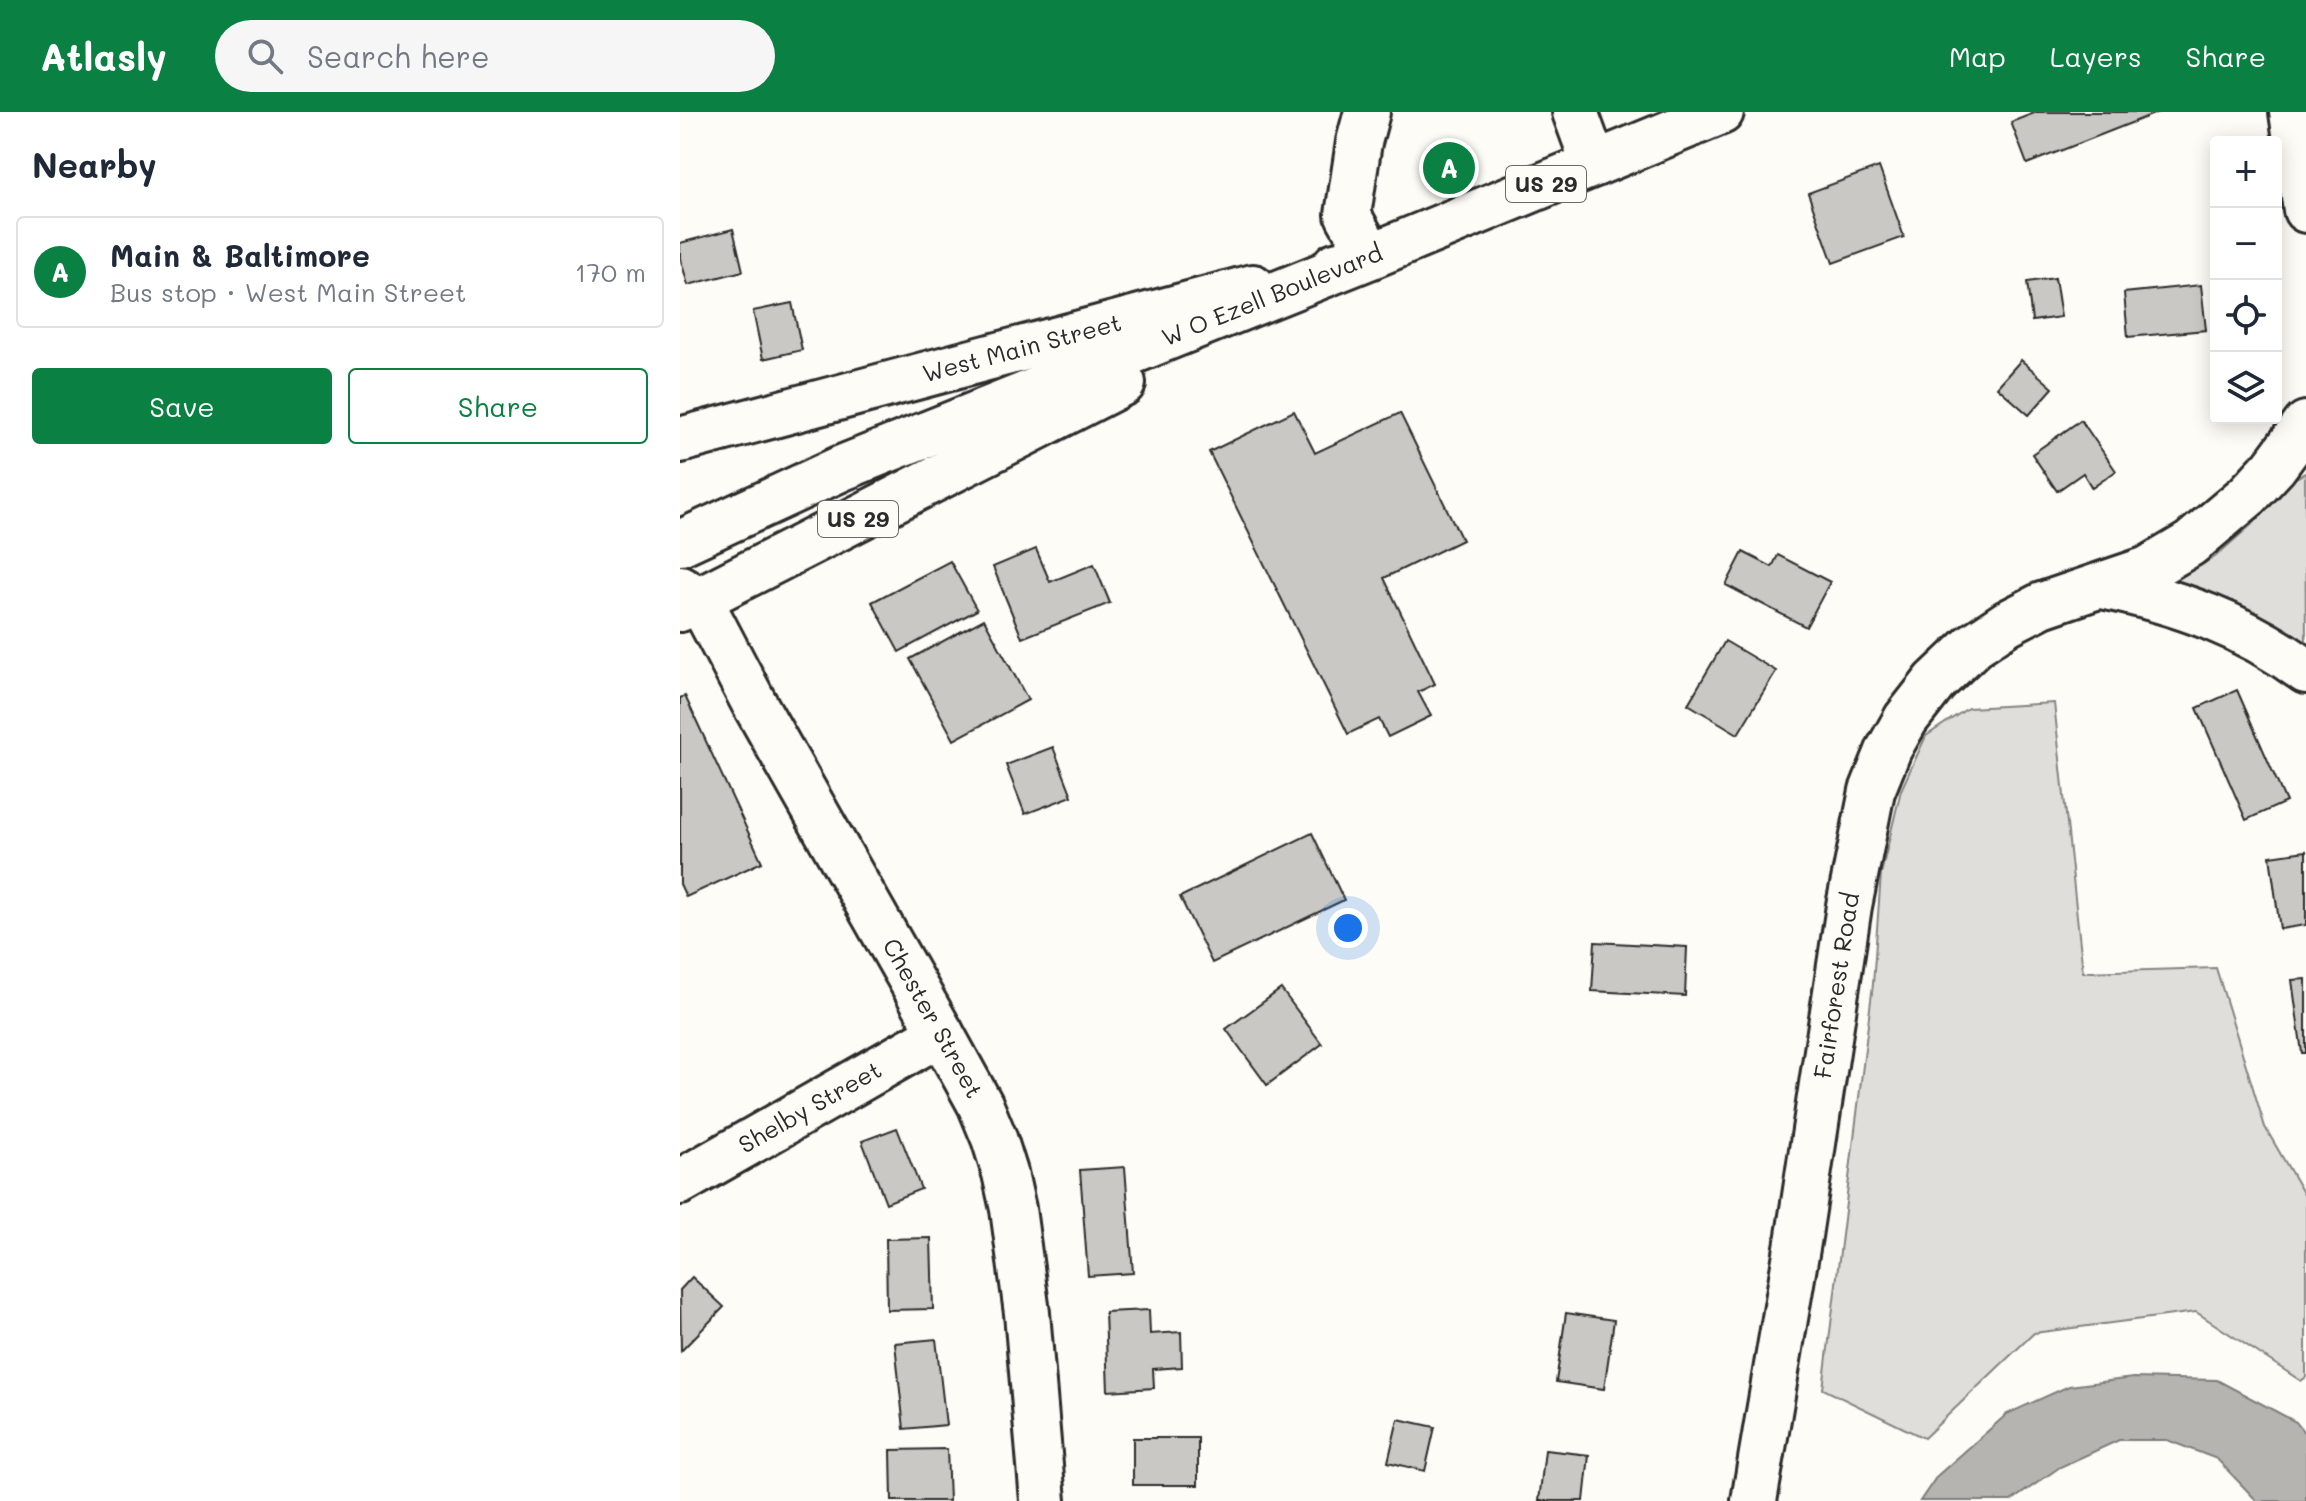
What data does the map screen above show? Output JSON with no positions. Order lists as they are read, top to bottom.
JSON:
{
  "streets": {
    "street": [
      "US 29",
      "W O Ezell Boulevard",
      "West Main Street",
      "Fairforest Road",
      "Chester Street",
      "Shelby Street"
    ]
  },
  "crossings": [
    ["W O Ezell Boulevard", "West Main Street"],
    ["W O Ezell Boulevard", "Chester Street"],
    ["Chester Street", "Shelby Street"]
  ],
  "page": {
    "header": "Atlasly",
    "search": "Search here",
    "nav": ["Map", "Layers", "Share"],
    "heading": "Nearby",
    "map_buttons": ["+", "−"],
    "pins": "A",
    "list": [
      {
        "mark": "A",
        "name": "Main & Baltimore",
        "note": "Bus stop · West Main Street",
        "value": "170 m"
      }
    ],
    "buttons": ["Save", "Share"]
  }
}
